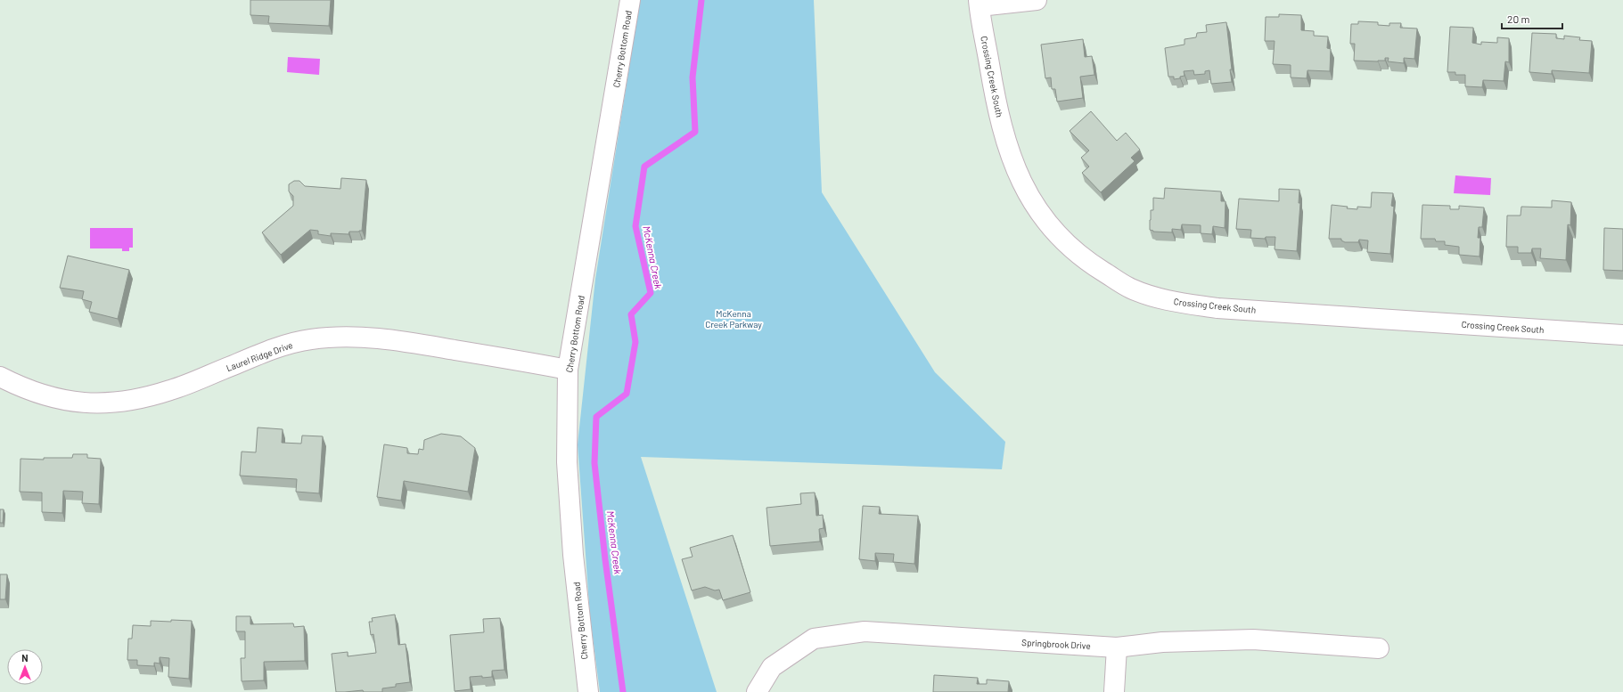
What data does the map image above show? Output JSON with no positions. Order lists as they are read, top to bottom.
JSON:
{
  "streets": {
    "street": [
      "Cherry Bottom Road",
      "Crossing Creek South",
      "Laurel Ridge Drive",
      "Springbrook Drive"
    ]
  },
  "crossings": [
    ["Cherry Bottom Road", "Laurel Ridge Drive"]
  ],
  "water": ["McKenna Creek"],
  "parks": ["McKenna Creek Parkway"],
  "scale_bar": "20 m",
  "north": "top"
}
